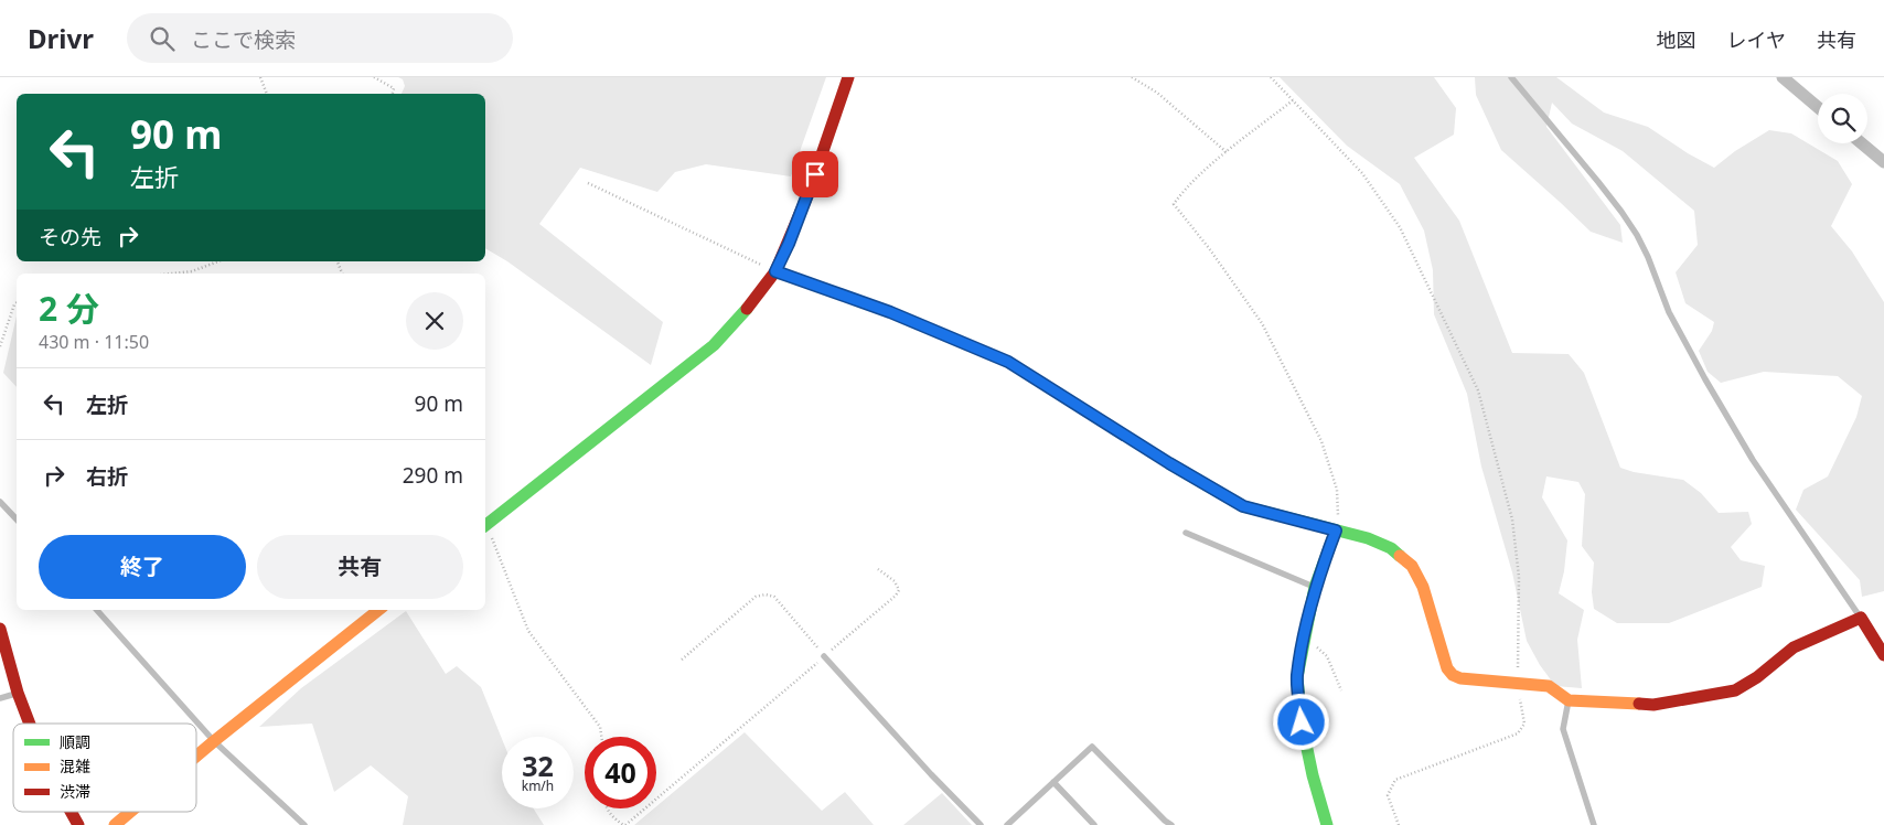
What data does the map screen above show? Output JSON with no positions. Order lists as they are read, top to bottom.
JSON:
{
  "legend": ["順調", "混雑", "渋滞"],
  "page": {
    "header": "Drivr",
    "search": "ここで検索",
    "nav": ["地図", "レイヤ", "共有"],
    "turn": ["90 m", "左折"],
    "then": "その先",
    "heading": ["2 分", "430 m · 11:50"],
    "list": [
      {
        "name": "左折",
        "value": "90 m"
      },
      {
        "name": "右折",
        "value": "290 m"
      }
    ],
    "buttons": ["終了", "共有"],
    "speed": "32 km/h",
    "limit": "40"
  }
}
